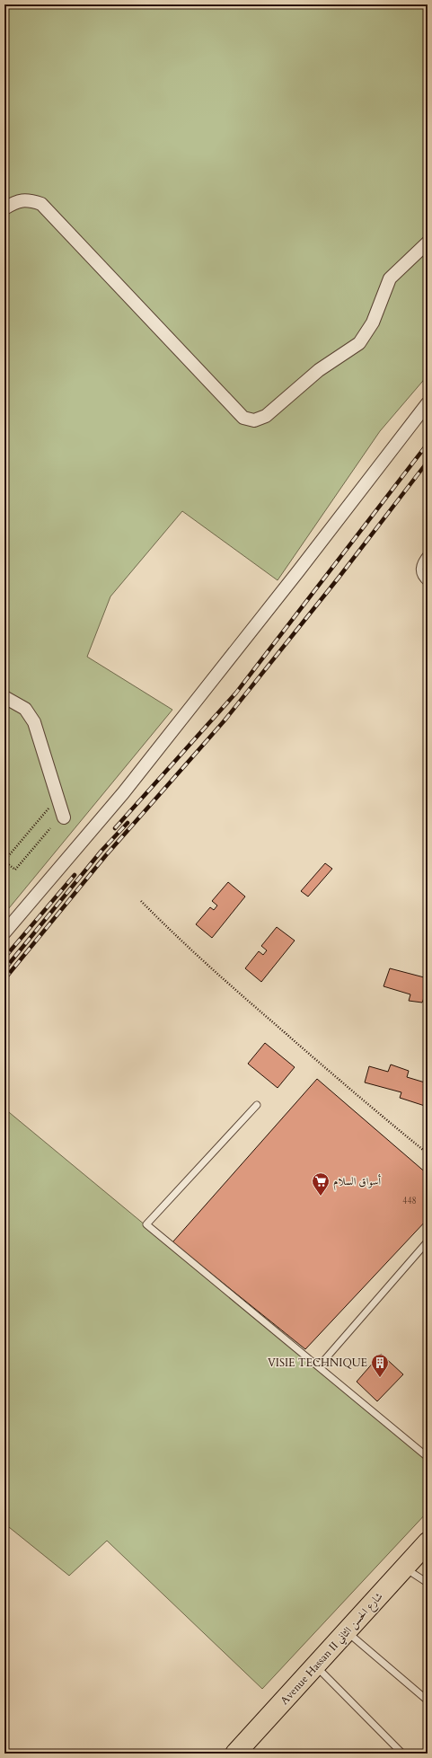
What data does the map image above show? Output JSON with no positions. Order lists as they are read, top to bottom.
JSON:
{
  "streets": {
    "main road": ["Avenue Hassan II شارع الحسن الثاني"]
  },
  "places": {
    "supermarket": ["أسواق السلام"],
    "building": ["VISIE TECHNIQUE"]
  },
  "house_numbers": ["448"]
}
